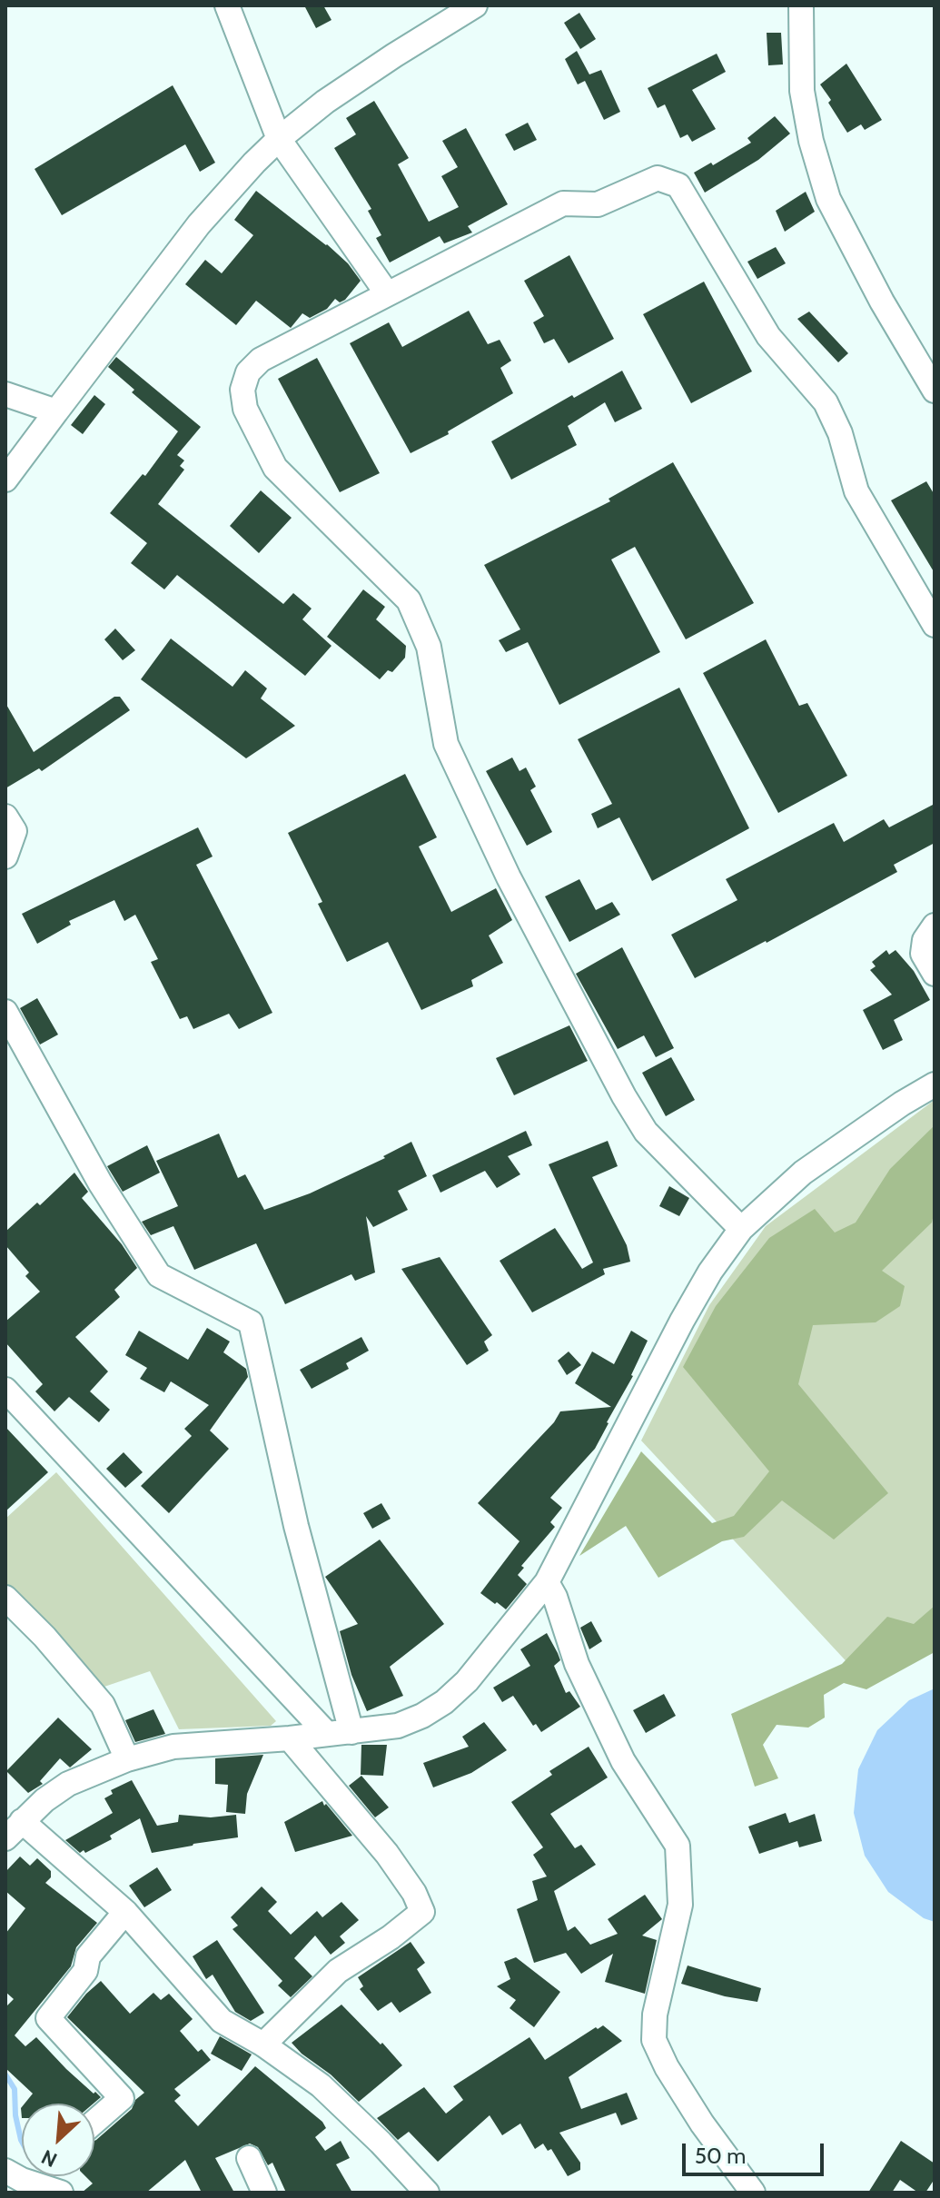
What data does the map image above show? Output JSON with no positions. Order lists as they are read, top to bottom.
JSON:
{
  "scale_bar": "50 m",
  "north": "bottom left"
}
